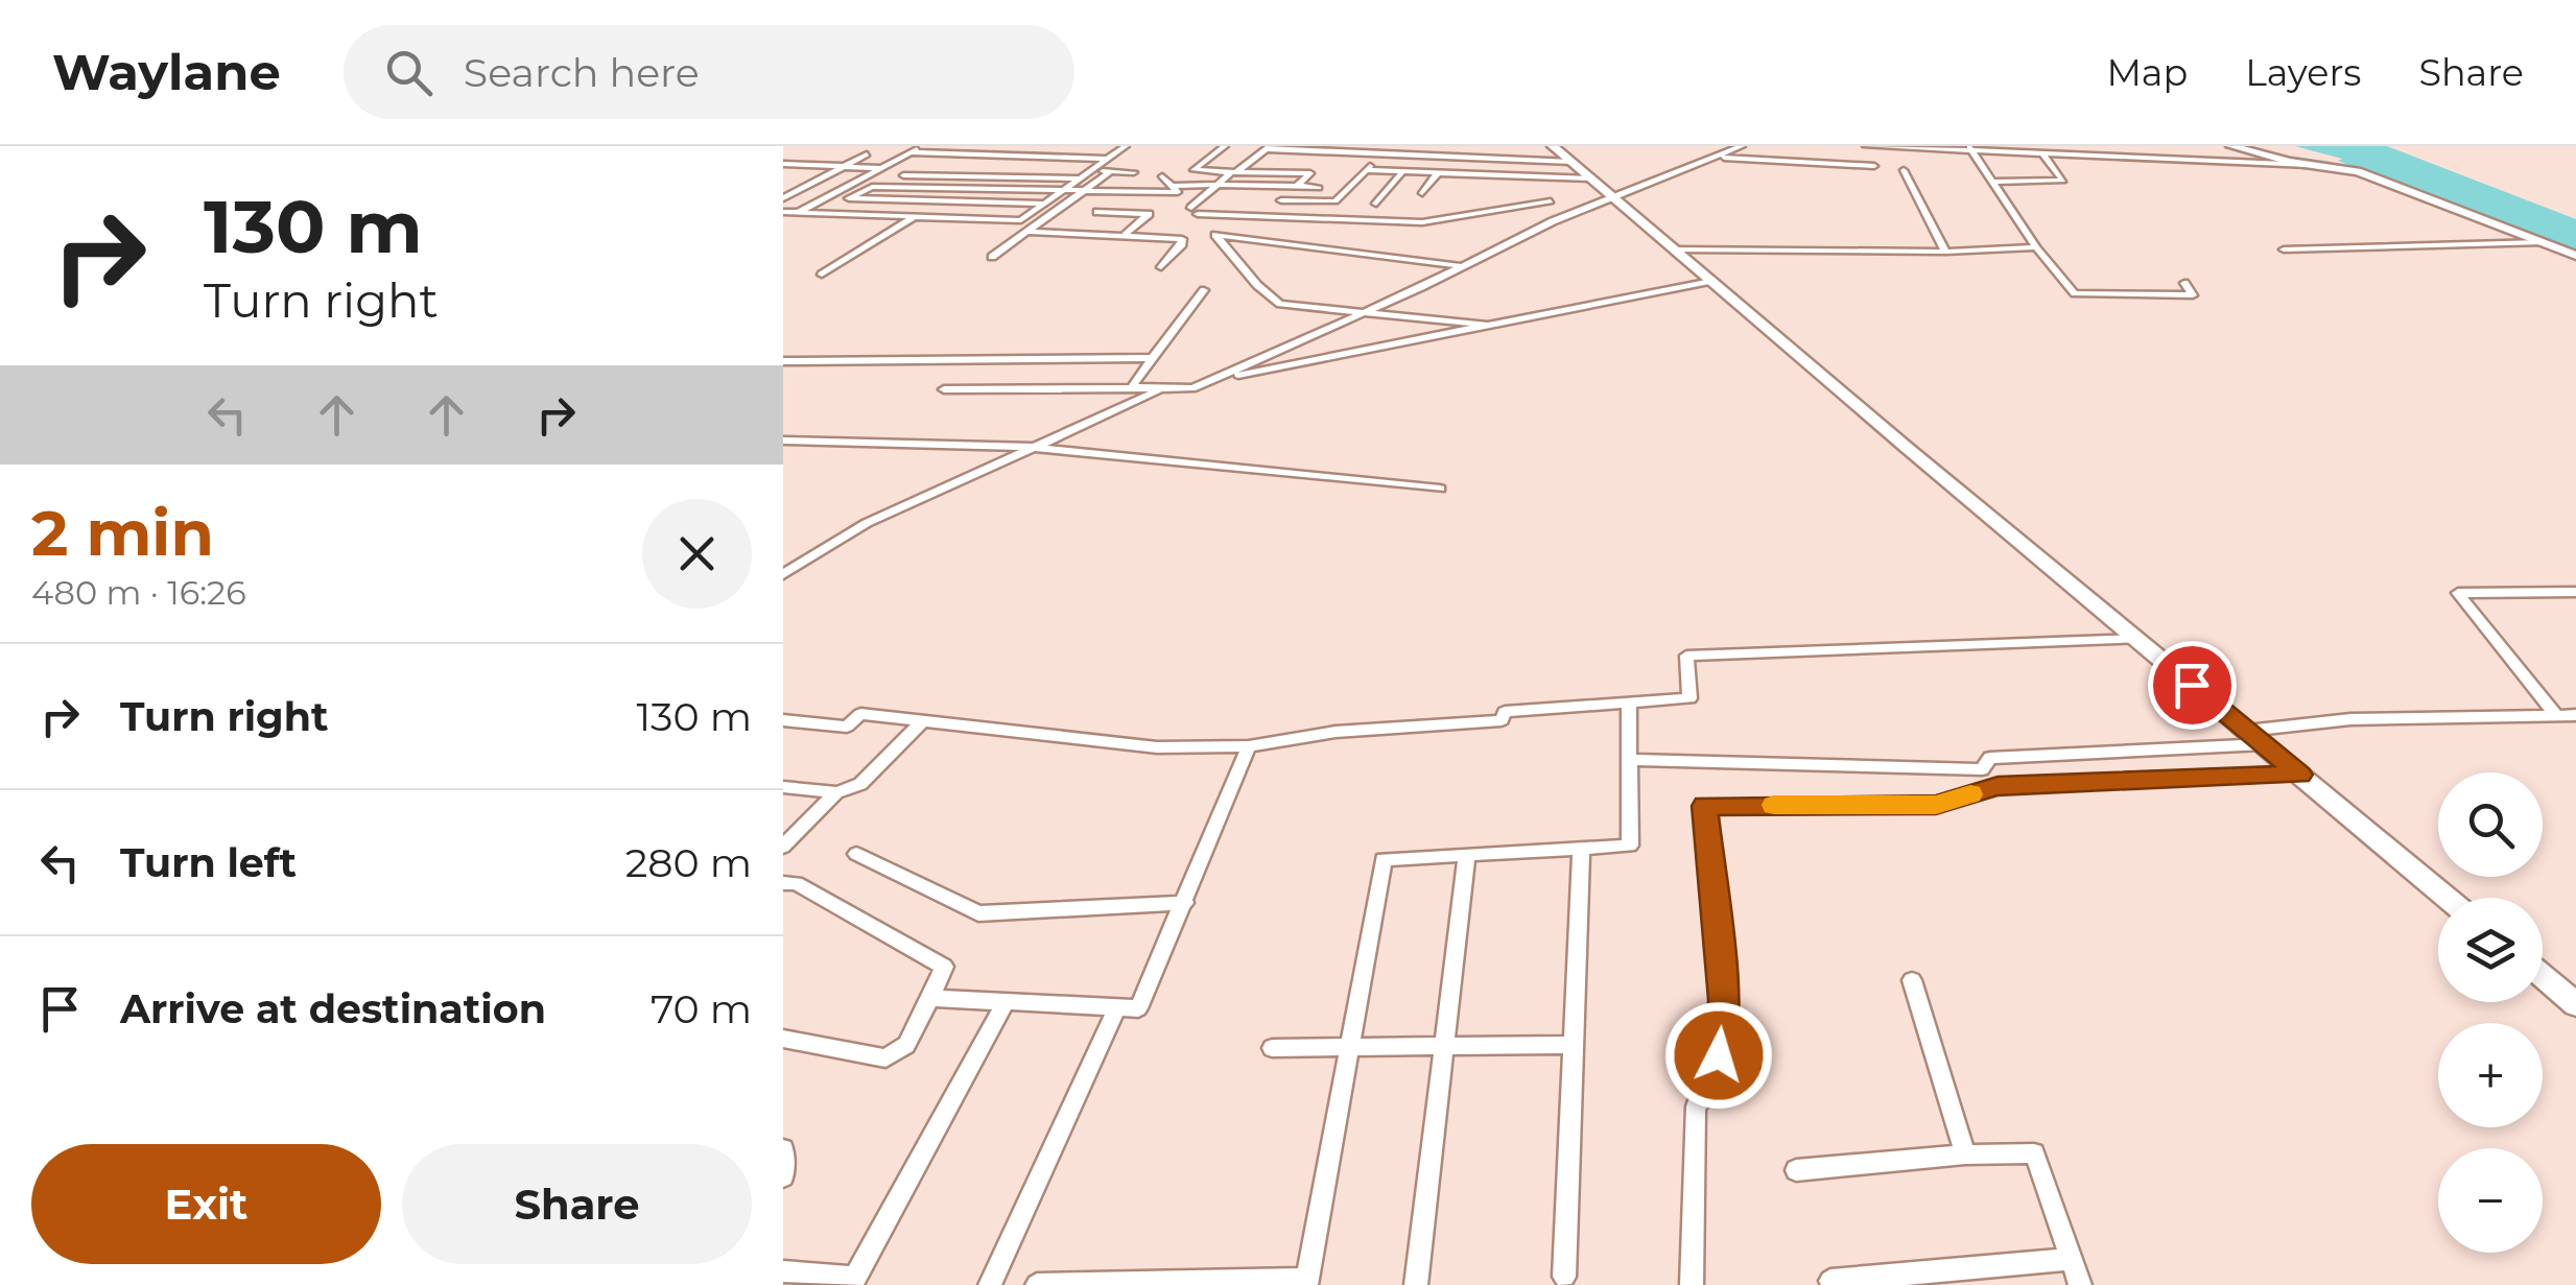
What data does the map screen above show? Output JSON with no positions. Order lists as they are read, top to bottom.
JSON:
{
  "page": {
    "header": "Waylane",
    "search": "Search here",
    "nav": ["Map", "Layers", "Share"],
    "turn": ["130 m", "Turn right"],
    "heading": ["2 min", "480 m · 16:26"],
    "list": [
      {
        "name": "Turn right",
        "value": "130 m"
      },
      {
        "name": "Turn left",
        "value": "280 m"
      },
      {
        "name": "Arrive at destination",
        "value": "70 m"
      }
    ],
    "map_buttons": ["+", "−"],
    "buttons": ["Exit", "Share"]
  }
}
